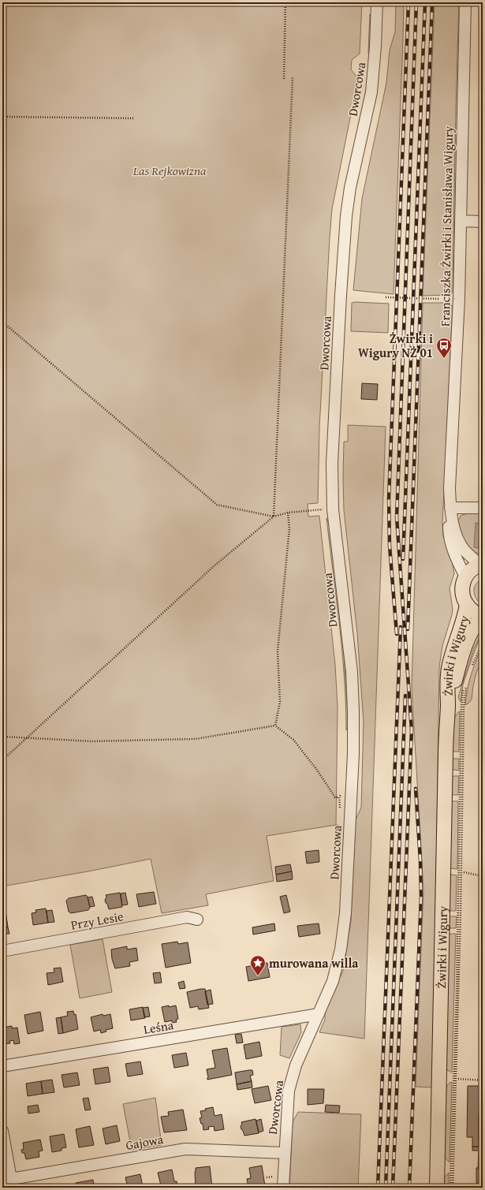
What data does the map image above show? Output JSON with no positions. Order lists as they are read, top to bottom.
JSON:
{
  "streets": {
    "main road": ["Żwirki i Wigury"],
    "street": [
      "Dworcowa",
      "Franciszka Żwirki i Stanisława Wigury",
      "Przy Lesie",
      "Leśna",
      "Gajowa"
    ]
  },
  "crossings": [
    ["Dworcowa", "Leśna"],
    ["Dworcowa", "Gajowa"]
  ],
  "parks": ["Las Rejkowizna"],
  "places": {
    "bus stop": ["Żwirki i Wigury NŻ 01"],
    "place": ["murowana willa"]
  }
}
